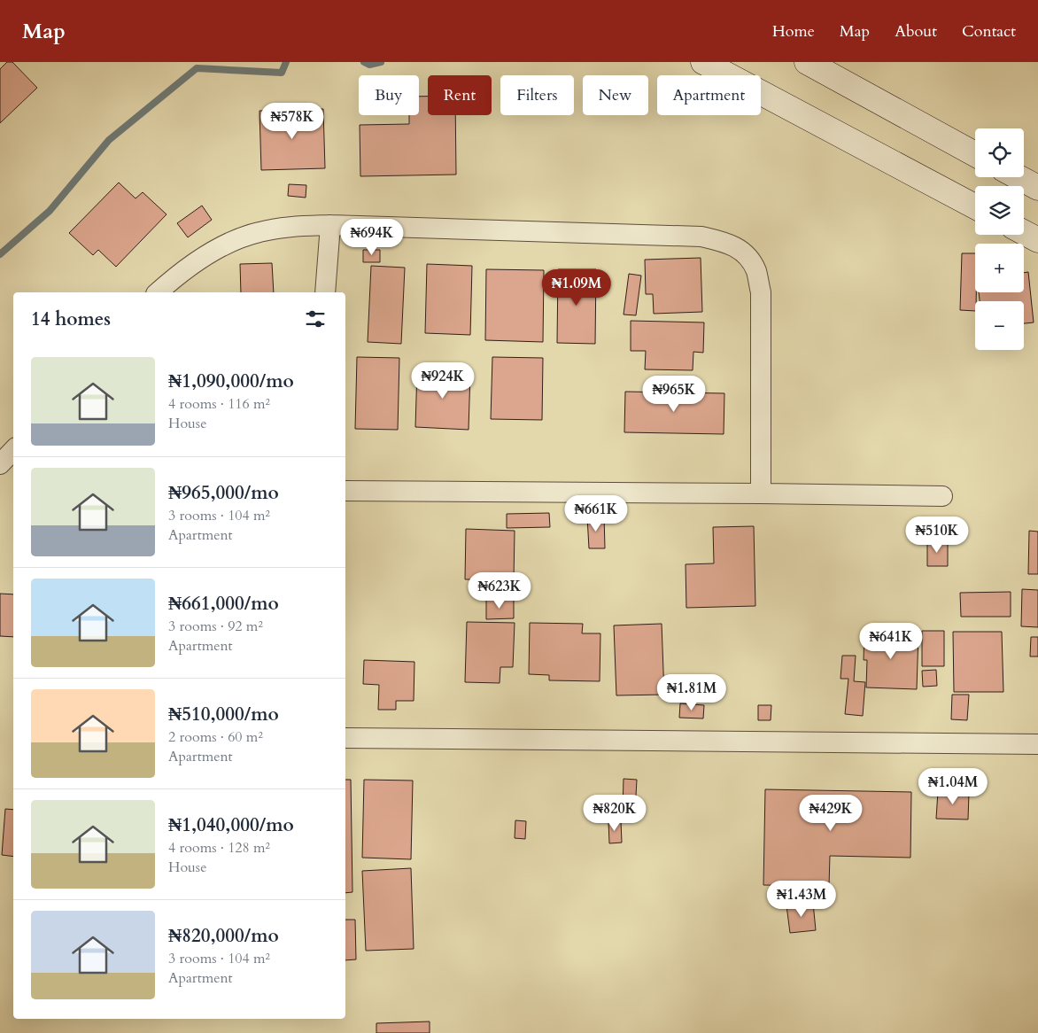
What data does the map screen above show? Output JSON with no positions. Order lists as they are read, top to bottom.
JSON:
{
  "page": {
    "header": "Map",
    "nav": [
      "Home",
      "Map",
      "About",
      "Contact"
    ],
    "chip": [
      "Buy",
      "Rent",
      "Filters",
      "New",
      "Apartment"
    ],
    "price": [
      "₦578K",
      "₦694K",
      "₦1.09M",
      "₦924K",
      "₦965K",
      "₦661K",
      "₦510K",
      "₦623K",
      "₦641K",
      "₦1.81M",
      "₦1.04M",
      "₦820K",
      "₦429K",
      "₦1.43M"
    ],
    "map_buttons": ["+", "−"],
    "heading": "14 homes",
    "list": [
      {
        "name": "₦1,090,000/mo",
        "note": "4 rooms · 116 m² · House"
      },
      {
        "name": "₦965,000/mo",
        "note": "3 rooms · 104 m² · Apartment"
      },
      {
        "name": "₦661,000/mo",
        "note": "3 rooms · 92 m² · Apartment"
      },
      {
        "name": "₦510,000/mo",
        "note": "2 rooms · 60 m² · Apartment"
      },
      {
        "name": "₦1,040,000/mo",
        "note": "4 rooms · 128 m² · House"
      },
      {
        "name": "₦820,000/mo",
        "note": "3 rooms · 104 m² · Apartment"
      }
    ]
  }
}
